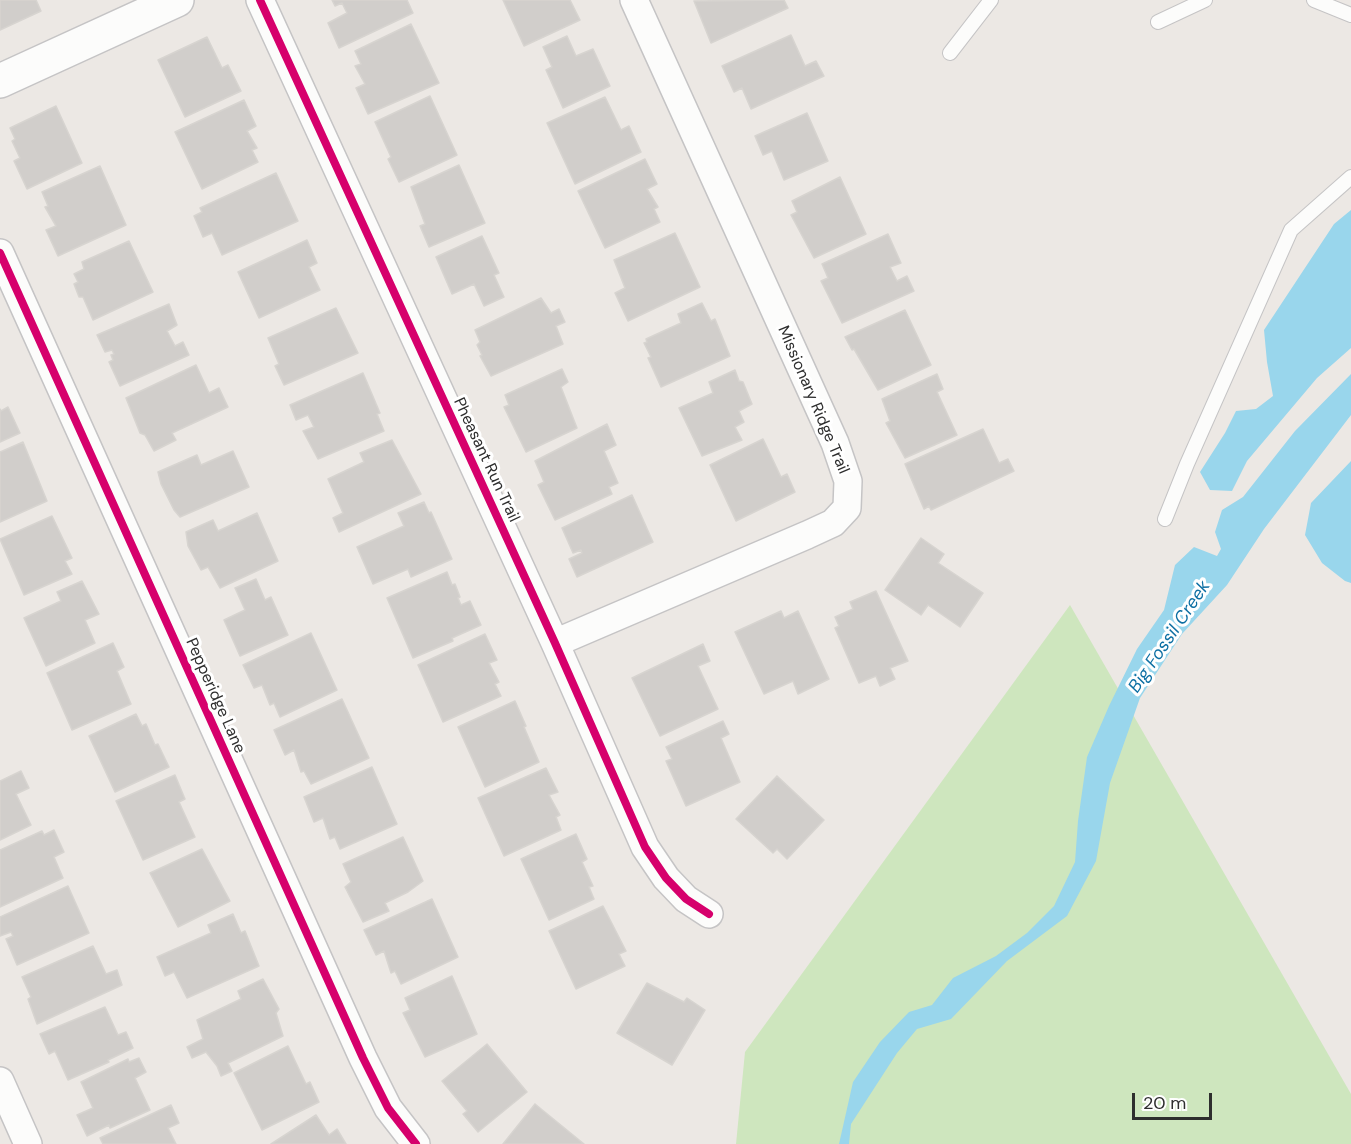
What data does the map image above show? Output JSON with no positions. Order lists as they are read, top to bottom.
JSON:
{
  "streets": {
    "street": ["Missionary Ridge Trail", "Pheasant Run Trail", "Pepperidge Lane"]
  },
  "crossings": [
    ["Missionary Ridge Trail", "Pheasant Run Trail"]
  ],
  "water": ["Big Fossil Creek"],
  "scale_bar": "20 m"
}
